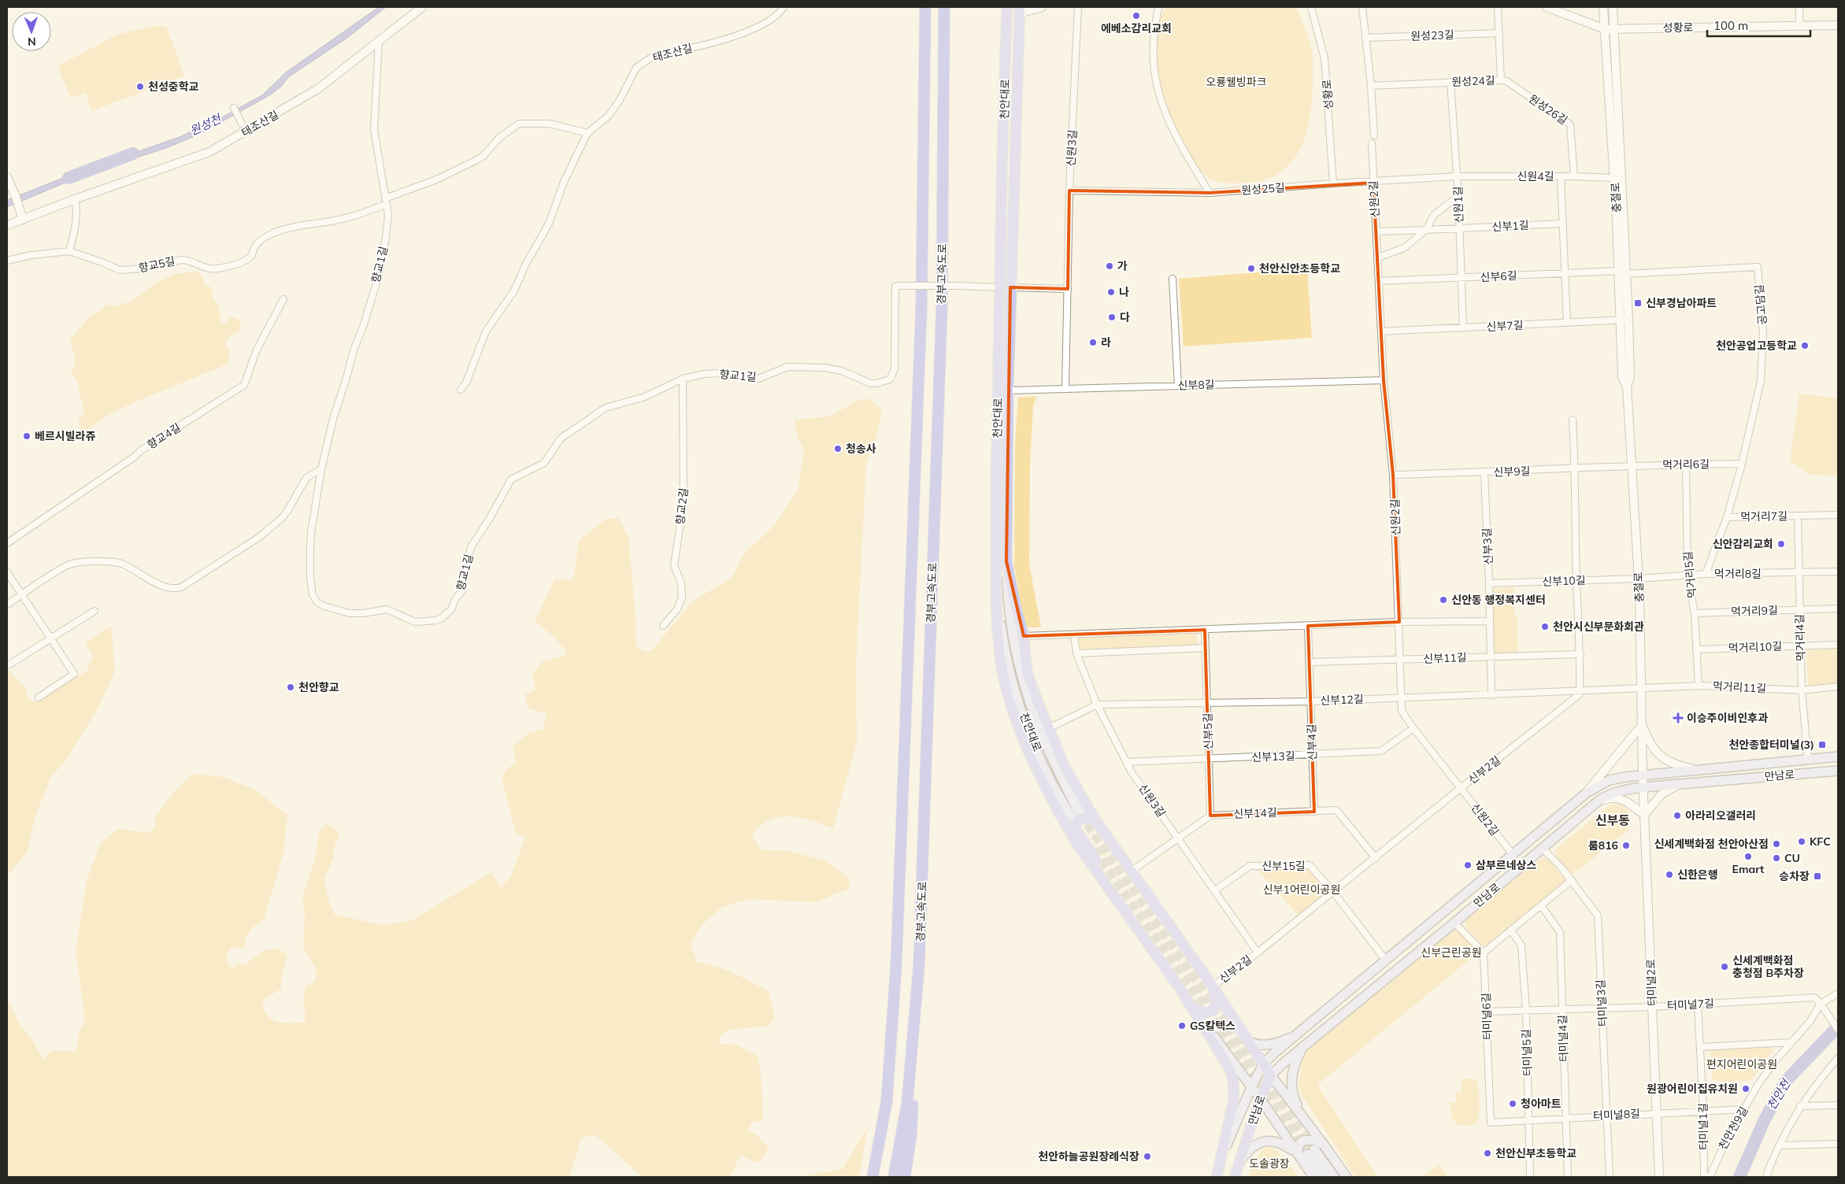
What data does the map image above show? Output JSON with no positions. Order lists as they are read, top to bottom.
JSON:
{
  "streets": {
    "highway": ["경부고속도로"],
    "main road": ["천안대로", "만남로"],
    "street": [
      "성황로",
      "원성23길",
      "태조산길",
      "원성24길",
      "원성26길",
      "신원3길",
      "신원4길",
      "원성25길",
      "충절로",
      "신원2길",
      "신원1길",
      "신부1길",
      "향교5길",
      "향교1길",
      "신부6길",
      "공고담길",
      "신부7길",
      "신부8길",
      "향교4길",
      "먹거리6길",
      "신부9길",
      "향교2길",
      "먹거리7길",
      "신부3길",
      "먹거리8길",
      "먹거리5길",
      "신부10길",
      "먹거리9길",
      "먹거리4길",
      "먹거리10길",
      "신부11길",
      "먹거리11길",
      "신부12길",
      "신부5길",
      "신부4길",
      "신부13길",
      "신부2길",
      "신부14길",
      "신부15길",
      "터미널2로",
      "터미널3길",
      "터미널7길",
      "터미널6길",
      "터미널4길",
      "터미널5길",
      "터미널8길",
      "터미널1길",
      "천안천9길"
    ]
  },
  "crossings": [
    ["성황로", "원성25길"],
    ["성황로", "충절로"],
    ["원성23길", "원성24길"],
    ["태조산길", "향교1길"],
    ["원성24길", "원성26길"],
    ["원성24길", "신원1길"],
    ["천안대로", "향교1길"],
    ["천안대로", "신부8길"],
    ["원성26길", "신원4길"],
    ["신원3길", "원성25길"],
    ["신원3길", "신부8길"],
    ["신원3길", "신부12길"],
    ["신원3길", "신부13길"],
    ["신원3길", "신부2길"],
    ["신원3길", "신부15길"],
    ["신원4길", "원성25길"],
    ["신원4길", "충절로"],
    ["신원4길", "신원1길"],
    ["원성25길", "신원2길"],
    ["원성25길", "신원1길"],
    ["충절로", "신부6길"],
    ["충절로", "공고담길"],
    ["충절로", "신부7길"],
    ["충절로", "먹거리6길"],
    ["충절로", "신부9길"],
    ["충절로", "먹거리8길"],
    ["충절로", "신부10길"],
    ["충절로", "먹거리11길"],
    ["충절로", "신부12길"],
    ["충절로", "만남로"],
    ["충절로", "터미널2로"],
    ["신원2길", "신부6길"],
    ["신원2길", "신부7길"],
    ["신원2길", "신부8길"],
    ["신원2길", "신부9길"],
    ["신원2길", "신부11길"],
    ["신원2길", "신부12길"],
    ["신원2길", "신부13길"],
    ["신원2길", "신부2길"],
    ["신원2길", "만남로"],
    ["신원1길", "신부1길"],
    ["신원1길", "신부6길"],
    ["신원1길", "신부7길"],
    ["향교5길", "향교1길"],
    ["향교1길", "향교2길"],
    ["신부6길", "공고담길"],
    ["공고담길", "먹거리6길"],
    ["공고담길", "먹거리7길"],
    ["먹거리6길", "신부9길"],
    ["먹거리6길", "먹거리5길"],
    ["신부9길", "신부3길"],
    ["먹거리7길", "먹거리8길"],
    ["먹거리7길", "먹거리4길"],
    ["신부3길", "신부10길"],
    ["신부3길", "신부11길"],
    ["신부3길", "신부12길"],
    ["먹거리8길", "먹거리5길"],
    ["먹거리8길", "신부10길"],
    ["먹거리8길", "먹거리4길"],
    ["먹거리5길", "먹거리9길"],
    ["먹거리5길", "먹거리10길"],
    ["먹거리5길", "먹거리11길"],
    ["먹거리9길", "먹거리4길"],
    ["먹거리4길", "먹거리10길"],
    ["먹거리4길", "먹거리11길"],
    ["먹거리4길", "만남로"],
    ["신부11길", "신부4길"],
    ["먹거리11길", "신부12길"],
    ["신부12길", "신부5길"],
    ["신부12길", "신부4길"],
    ["신부12길", "신부2길"],
    ["신부5길", "신부13길"],
    ["신부5길", "신부14길"],
    ["신부4길", "신부13길"],
    ["신부4길", "신부14길"],
    ["신부2길", "신부14길"],
    ["신부2길", "신부15길"],
    ["만남로", "신부15길"],
    ["만남로", "터미널2로"],
    ["만남로", "터미널3길"],
    ["터미널2로", "터미널7길"],
    ["터미널2로", "터미널8길"],
    ["터미널3길", "터미널7길"],
    ["터미널3길", "터미널8길"],
    ["터미널7길", "터미널6길"],
    ["터미널7길", "터미널4길"],
    ["터미널7길", "터미널5길"],
    ["터미널7길", "터미널1길"],
    ["터미널7길", "천안천9길"],
    ["터미널6길", "터미널8길"],
    ["터미널4길", "터미널8길"],
    ["터미널5길", "터미널8길"],
    ["터미널8길", "터미널1길"],
    ["터미널8길", "천안천9길"]
  ],
  "districts": ["신부동"],
  "water": ["원성천", "천안천"],
  "parks": [
    "오룡웰빙파크",
    "신부1어린이공원",
    "신부근린공원",
    "편지어린이공원",
    "도솔광장"
  ],
  "places": {
    "other": [
      "에베소감리교회",
      "천성중학교",
      "가",
      "천안신안초등학교",
      "나",
      "다",
      "라",
      "천안공업고등학교",
      "베르시빌라쥬",
      "청송사",
      "신안감리교회",
      "신안동 행정복지센터",
      "천안시신부문화회관",
      "천안향교",
      "아라리오갤러리",
      "KFC",
      "신세계백화점 천안아산점",
      "룸816",
      "Emart",
      "CU",
      "삼부르네상스",
      "신한은행",
      "신세계백화점 충청점 B주차장",
      "GS칼텍스",
      "원광어린이집유치원",
      "청아마트",
      "천안신부초등학교",
      "천안하늘공원장례식장"
    ],
    "transit": ["신부경남아파트", "천안종합터미널(3)", "승차장"],
    "health": ["이승주이비인후과"]
  },
  "scale_bar": "100 m",
  "north": "bottom"
}
